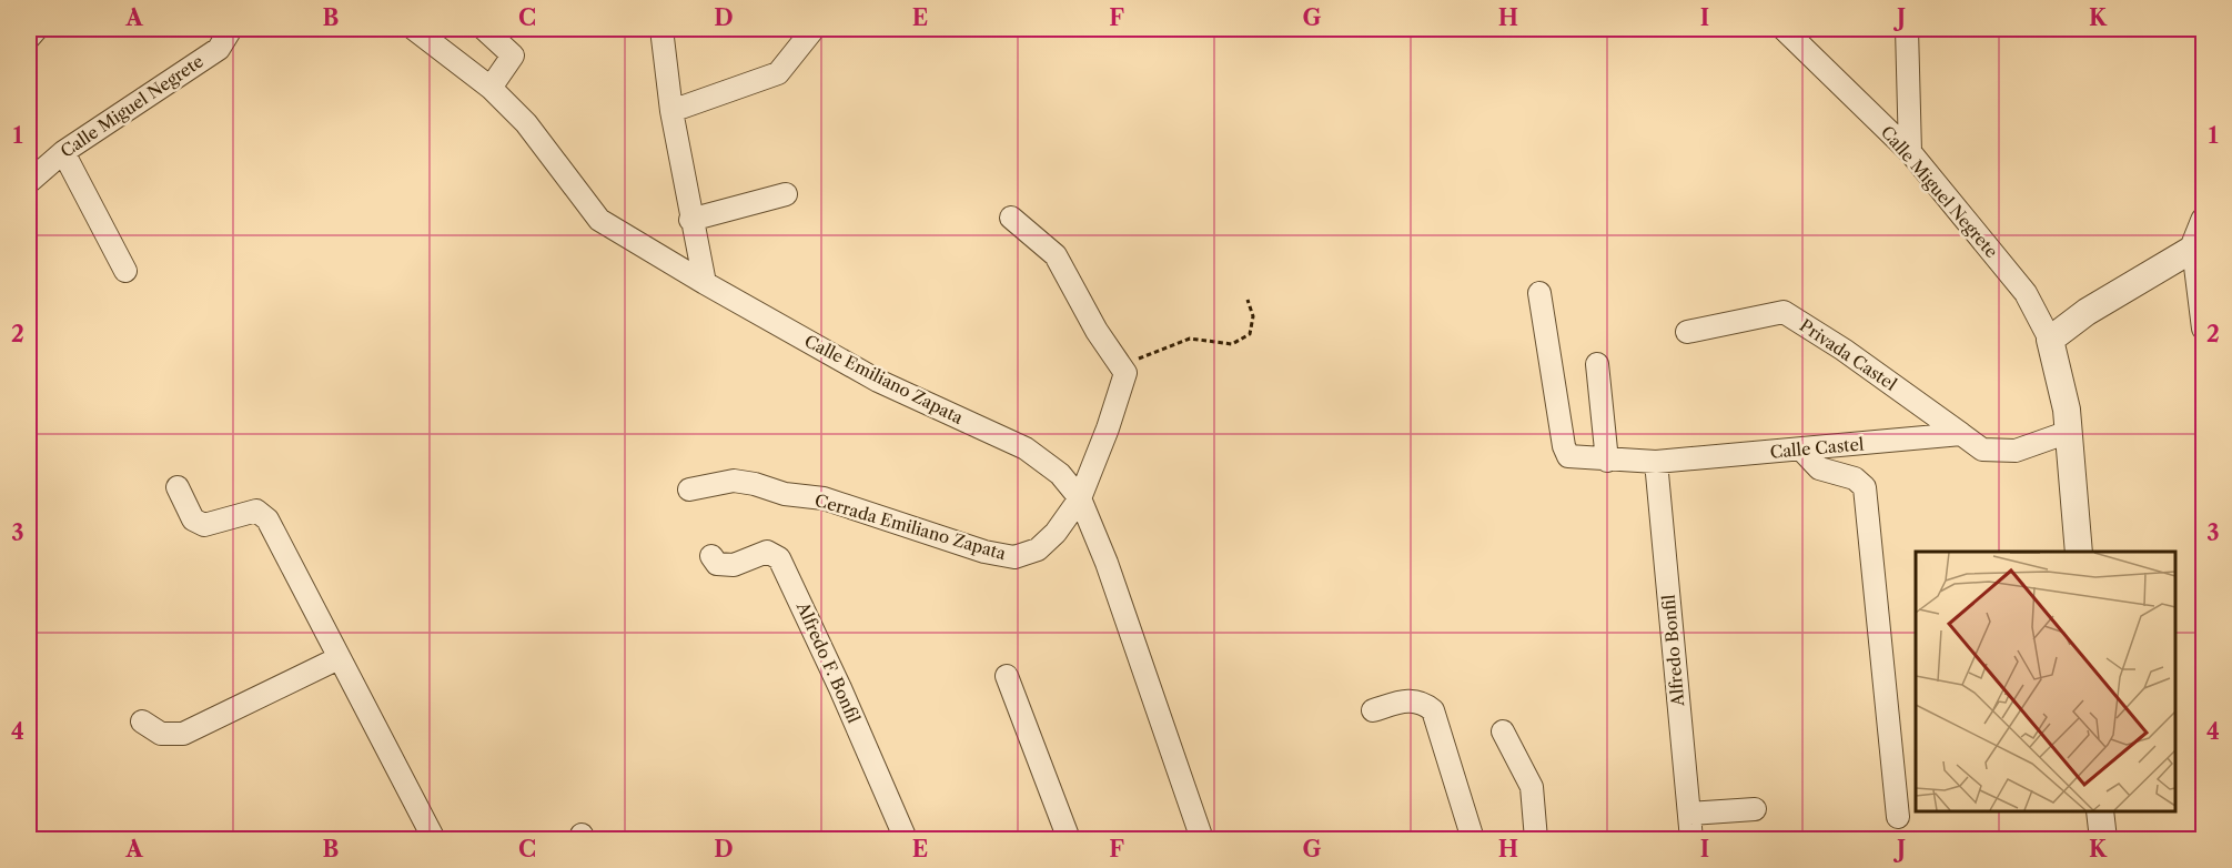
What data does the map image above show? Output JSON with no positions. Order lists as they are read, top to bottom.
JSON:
{
  "streets": {
    "street": [
      "Calle Miguel Negrete",
      "Privada Castel",
      "Calle Emiliano Zapata",
      "Calle Castel",
      "Cerrada Emiliano Zapata",
      "Alfredo Bonfil",
      "Alfredo F. Bonfil"
    ]
  },
  "crossings": [
    ["Privada Castel", "Calle Castel"],
    ["Calle Emiliano Zapata", "Cerrada Emiliano Zapata"],
    ["Calle Castel", "Alfredo Bonfil"]
  ],
  "grid": {
    "columns": [
      "A",
      "B",
      "C",
      "D",
      "E",
      "F",
      "G",
      "H",
      "I",
      "J",
      "K"
    ],
    "rows": [
      "1",
      "2",
      "3",
      "4"
    ]
  }
}
